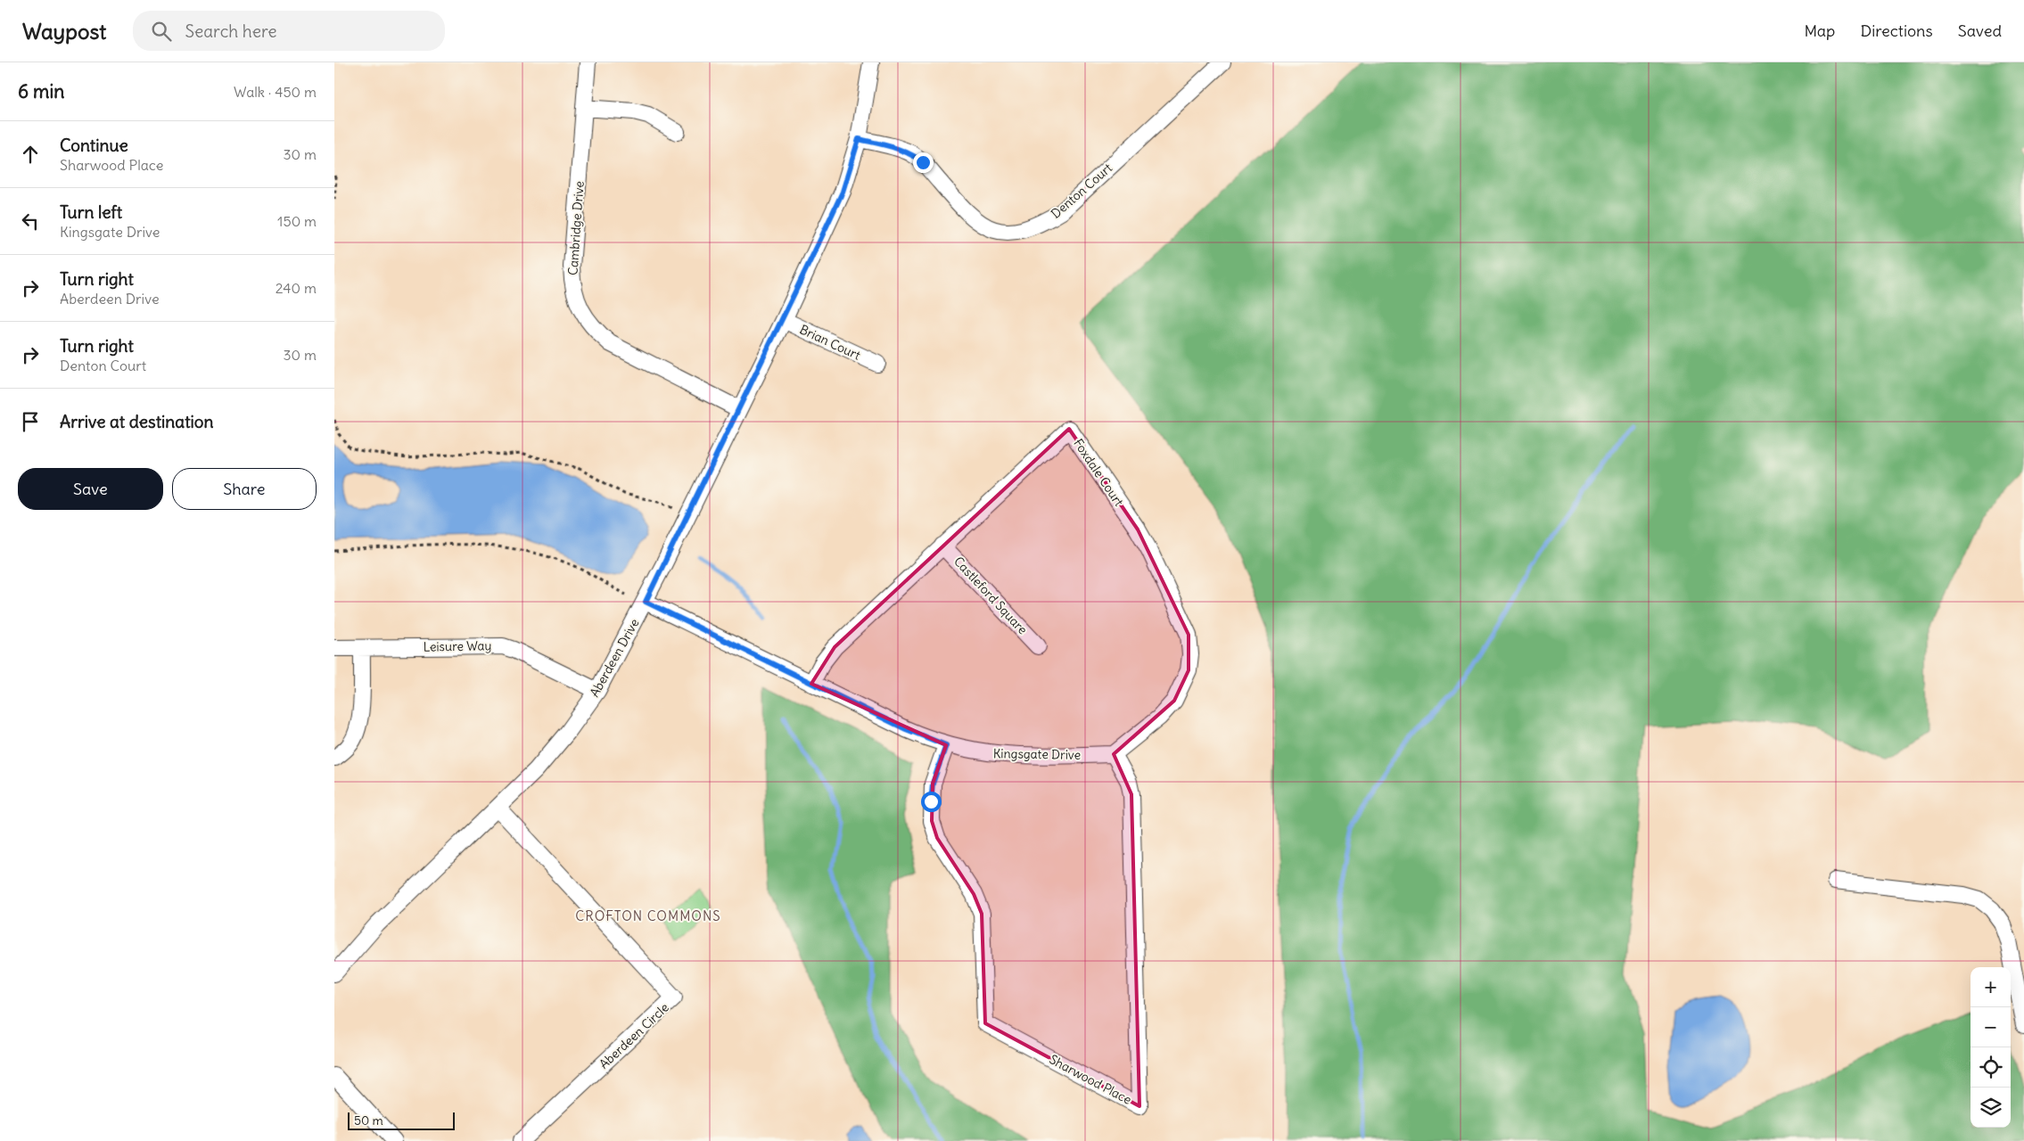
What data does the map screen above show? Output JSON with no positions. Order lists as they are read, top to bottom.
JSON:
{
  "streets": {
    "street": [
      "Denton Court",
      "Cambridge Drive",
      "Brian Court",
      "Foxdale Court",
      "Castleford Square",
      "Leisure Way",
      "Aberdeen Drive",
      "Kingsgate Drive",
      "Aberdeen Circle",
      "Sharwood Place"
    ]
  },
  "crossings": [
    ["Denton Court", "Aberdeen Drive"],
    ["Cambridge Drive", "Aberdeen Drive"],
    ["Brian Court", "Aberdeen Drive"],
    ["Foxdale Court", "Castleford Square"],
    ["Foxdale Court", "Kingsgate Drive"],
    ["Foxdale Court", "Sharwood Place"],
    ["Leisure Way", "Aberdeen Drive"],
    ["Aberdeen Drive", "Kingsgate Drive"],
    ["Aberdeen Drive", "Aberdeen Circle"],
    ["Kingsgate Drive", "Sharwood Place"]
  ],
  "districts": ["CROFTON COMMONS"],
  "scale_bar": "50 m",
  "page": {
    "header": "Waypost",
    "search": "Search here",
    "nav": ["Map", "Directions", "Saved"],
    "heading": ["6 min", "Walk · 450 m"],
    "list": [
      ["Continue", "Sharwood Place", "30 m"],
      ["Turn left", "Kingsgate Drive", "150 m"],
      ["Turn right", "Aberdeen Drive", "240 m"],
      ["Turn right", "Denton Court", "30 m"],
      "Arrive at destination"
    ],
    "buttons": ["Save", "Share"],
    "map_buttons": ["+", "−"],
    "scale": "50 m"
  }
}
